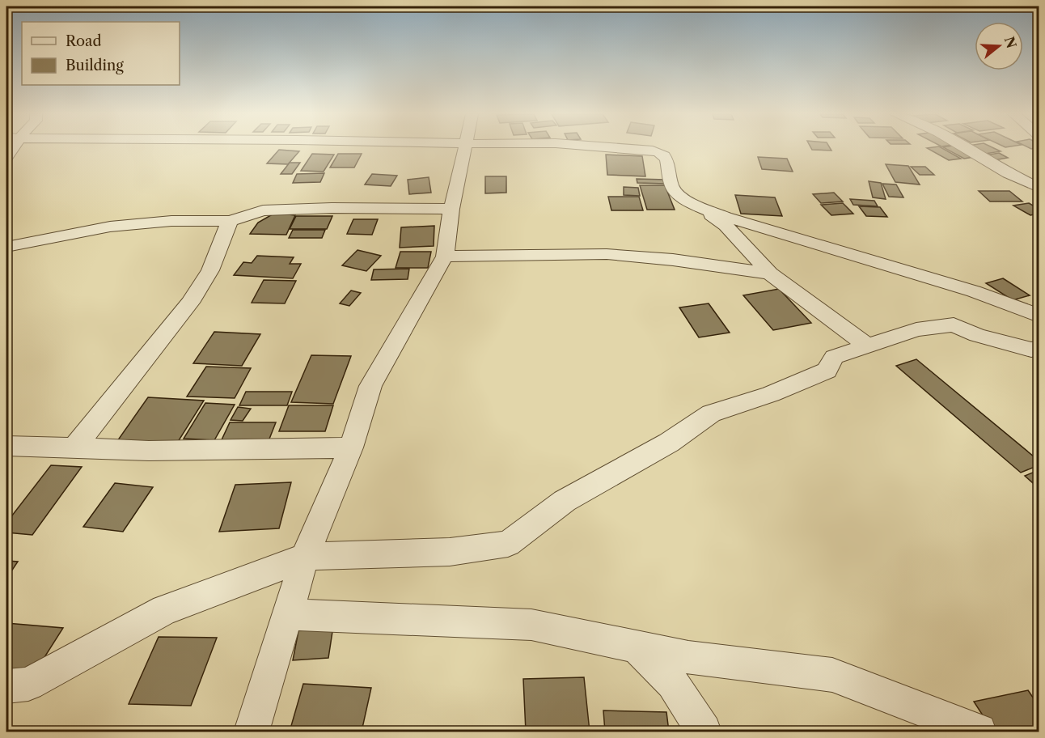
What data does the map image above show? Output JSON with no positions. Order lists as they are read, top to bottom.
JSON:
{
  "legend": ["Road", "Building"],
  "north": "right"
}
